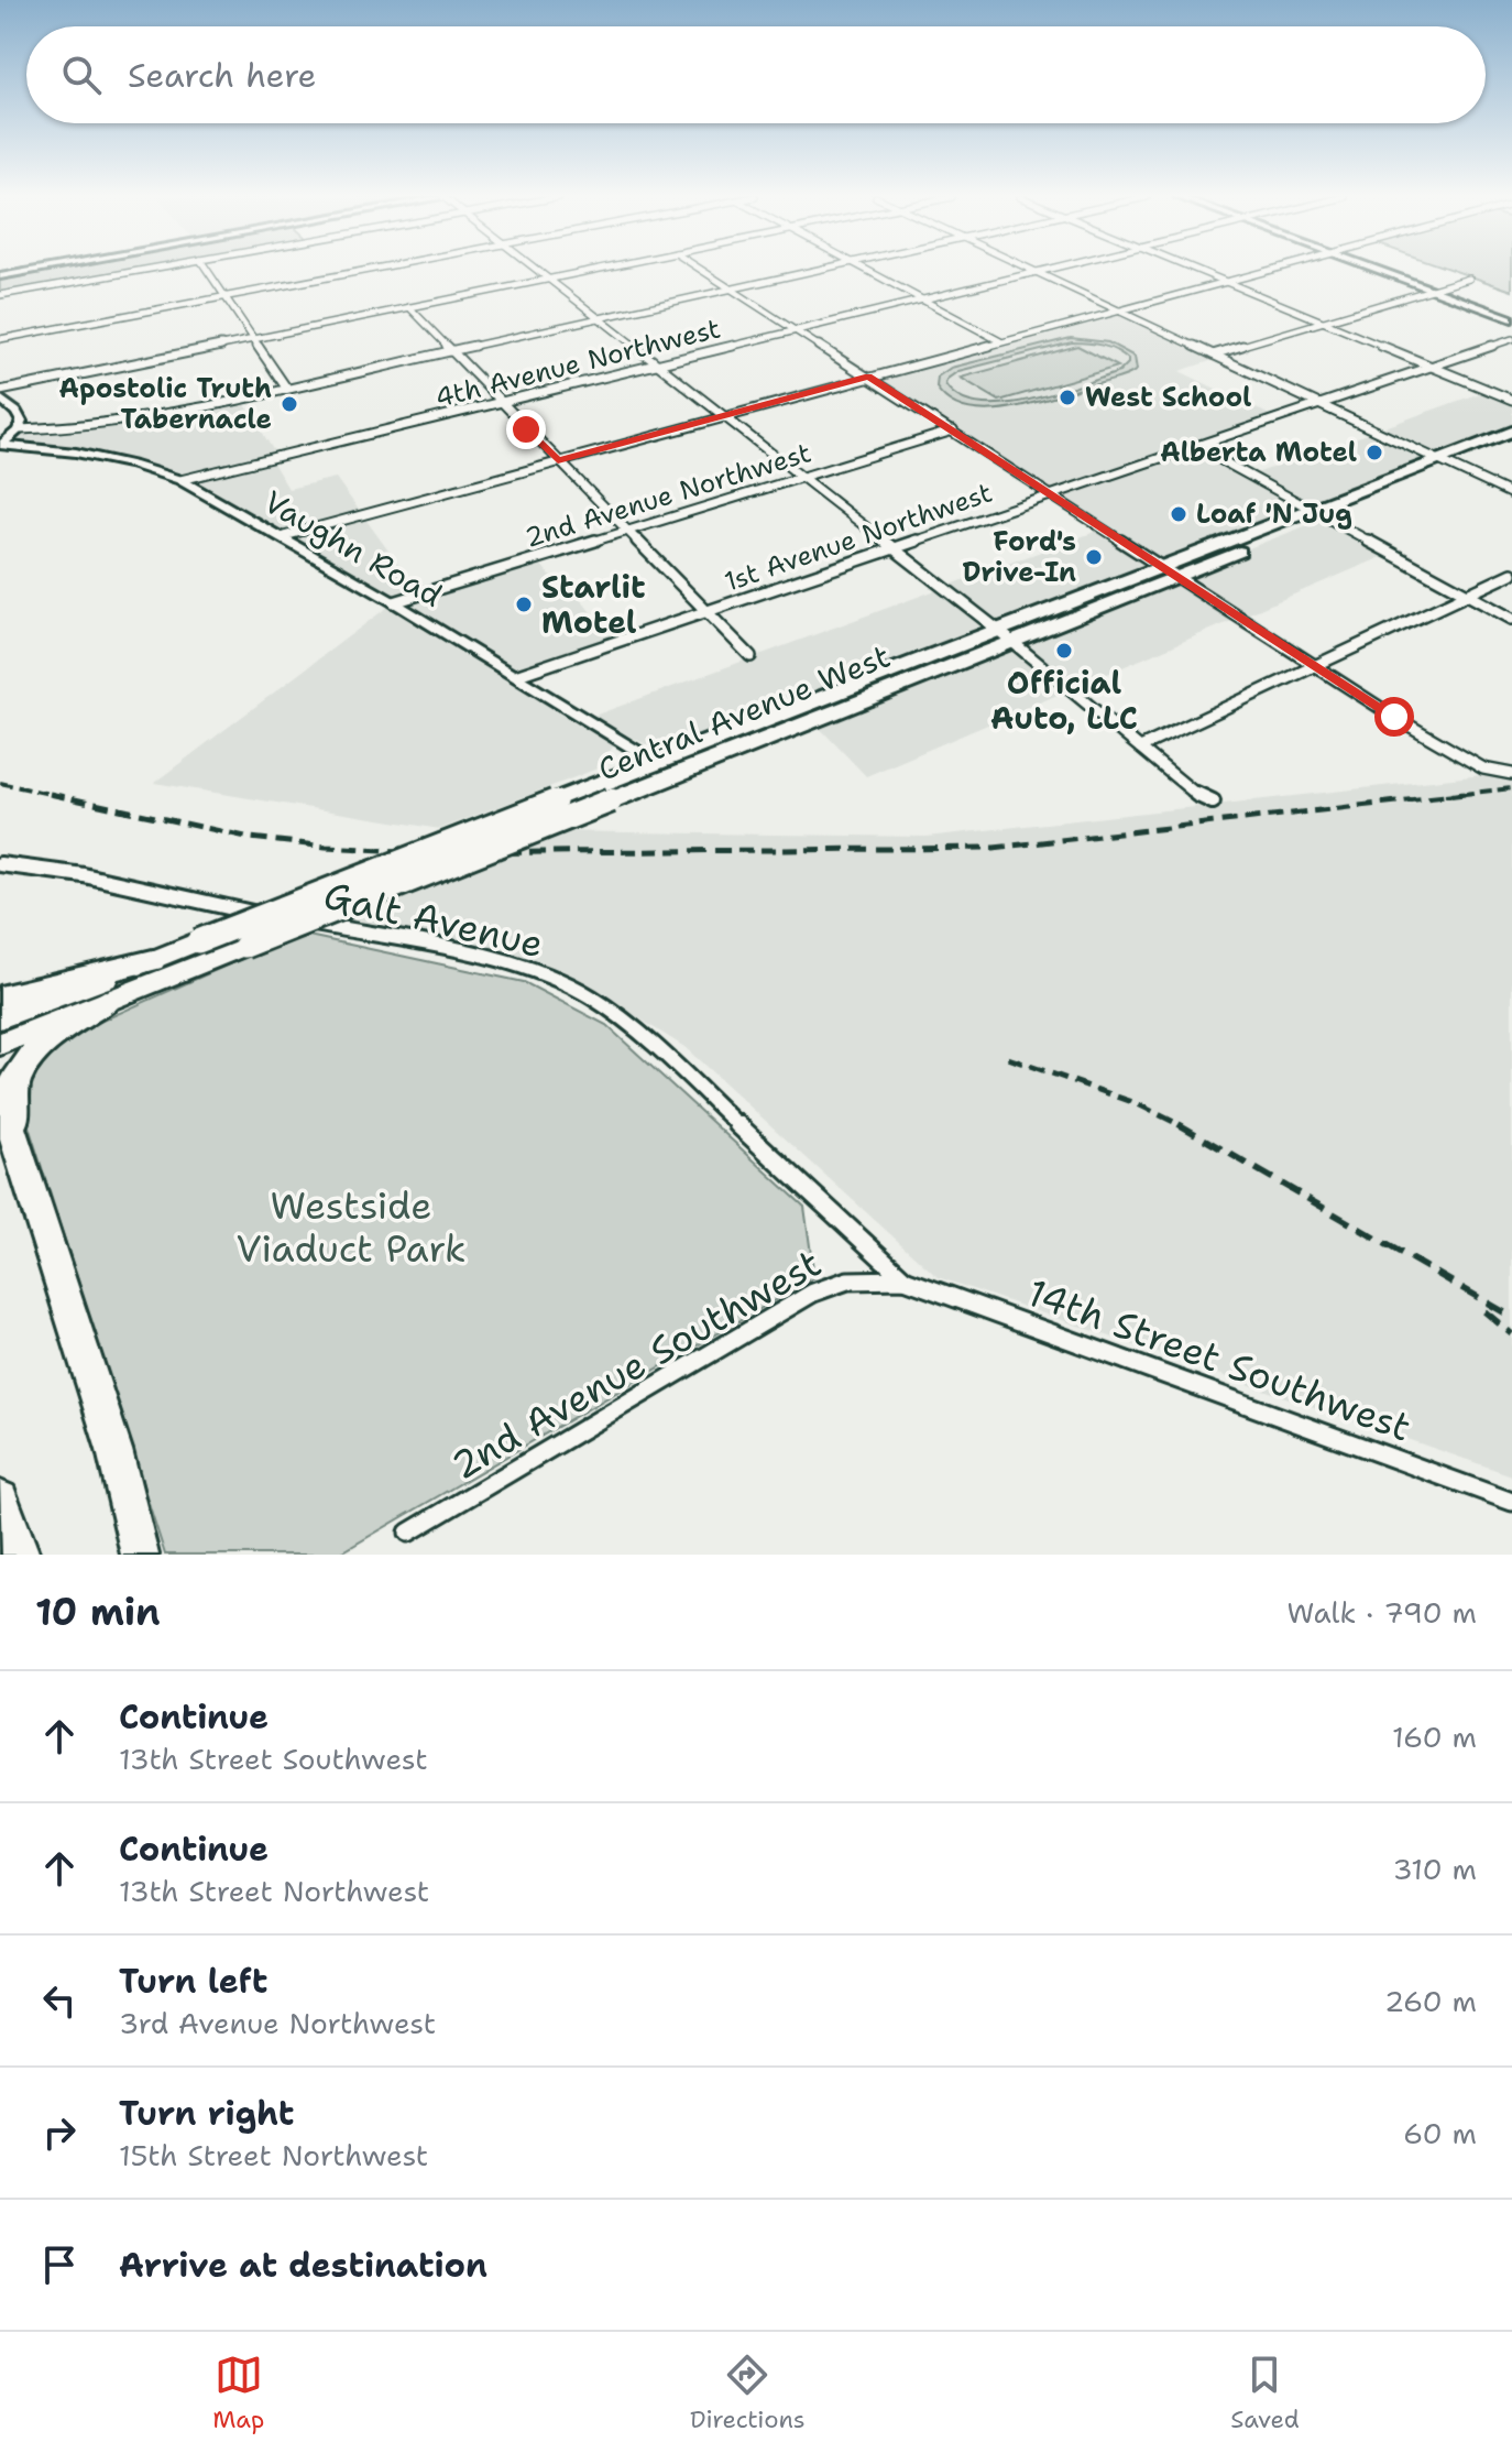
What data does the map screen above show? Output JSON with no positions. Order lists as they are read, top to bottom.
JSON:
{
  "streets": {
    "highway": ["Central Avenue West"],
    "main road": ["Vaughn Road"],
    "street": [
      "4th Avenue Northwest",
      "2nd Avenue Northwest",
      "1st Avenue Northwest",
      "Galt Avenue",
      "14th Street Southwest",
      "2nd Avenue Southwest"
    ]
  },
  "crossings": [
    ["4th Avenue Northwest", "Vaughn Road"],
    ["2nd Avenue Northwest", "Vaughn Road"],
    ["1st Avenue Northwest", "Vaughn Road"],
    ["Vaughn Road", "Central Avenue West"],
    ["Galt Avenue", "14th Street Southwest"],
    ["Galt Avenue", "2nd Avenue Southwest"],
    ["14th Street Southwest", "2nd Avenue Southwest"]
  ],
  "parks": ["Westside Viaduct Park"],
  "places": [
    "West School",
    "Apostolic Truth Tabernacle",
    "Alberta Motel",
    "Loaf 'N Jug",
    "Ford's Drive-In",
    "Starlit Motel",
    "Official Auto, LLC"
  ],
  "page": {
    "search": "Search here",
    "heading": ["10 min", "Walk · 790 m"],
    "list": [
      ["Continue", "13th Street Southwest", "160 m"],
      ["Continue", "13th Street Northwest", "310 m"],
      ["Turn left", "3rd Avenue Northwest", "260 m"],
      ["Turn right", "15th Street Northwest", "60 m"],
      "Arrive at destination"
    ],
    "nav": ["Map", "Directions", "Saved"]
  }
}
